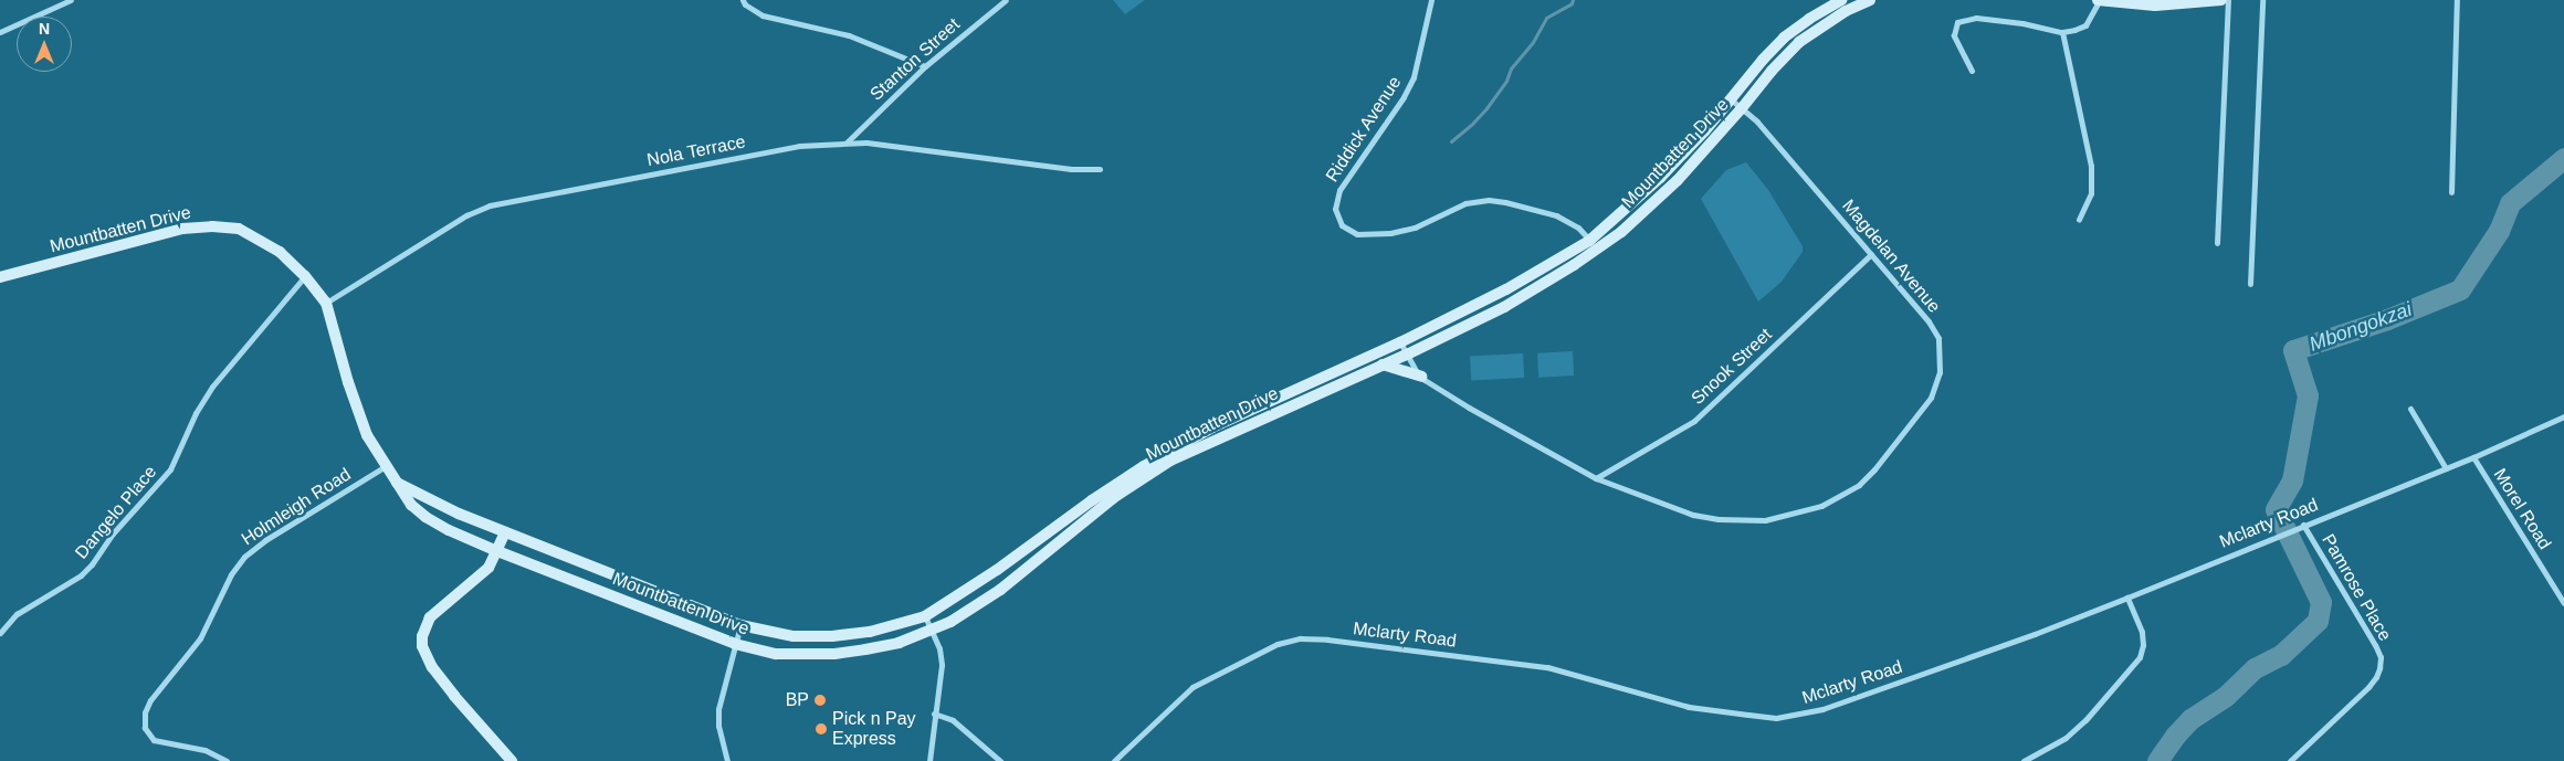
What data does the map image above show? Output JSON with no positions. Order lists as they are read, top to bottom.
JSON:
{
  "streets": {
    "main road": ["Mountbatten Drive"],
    "street": [
      "Stanton Street",
      "Riddick Avenue",
      "Nola Terrace",
      "Magdelan Avenue",
      "Snook Street",
      "Holmleigh Road",
      "Morel Road",
      "Dangelo Place",
      "Mclarty Road",
      "Pamrose Place"
    ]
  },
  "crossings": [
    ["Stanton Street", "Nola Terrace"],
    ["Riddick Avenue", "Mountbatten Drive"],
    ["Nola Terrace", "Mountbatten Drive"],
    ["Mountbatten Drive", "Magdelan Avenue"],
    ["Mountbatten Drive", "Holmleigh Road"],
    ["Mountbatten Drive", "Dangelo Place"],
    ["Magdelan Avenue", "Snook Street"],
    ["Morel Road", "Mclarty Road"],
    ["Mclarty Road", "Pamrose Place"]
  ],
  "water": ["Mbongokzai"],
  "places": ["BP", "Pick n Pay Express"],
  "north": "top"
}
